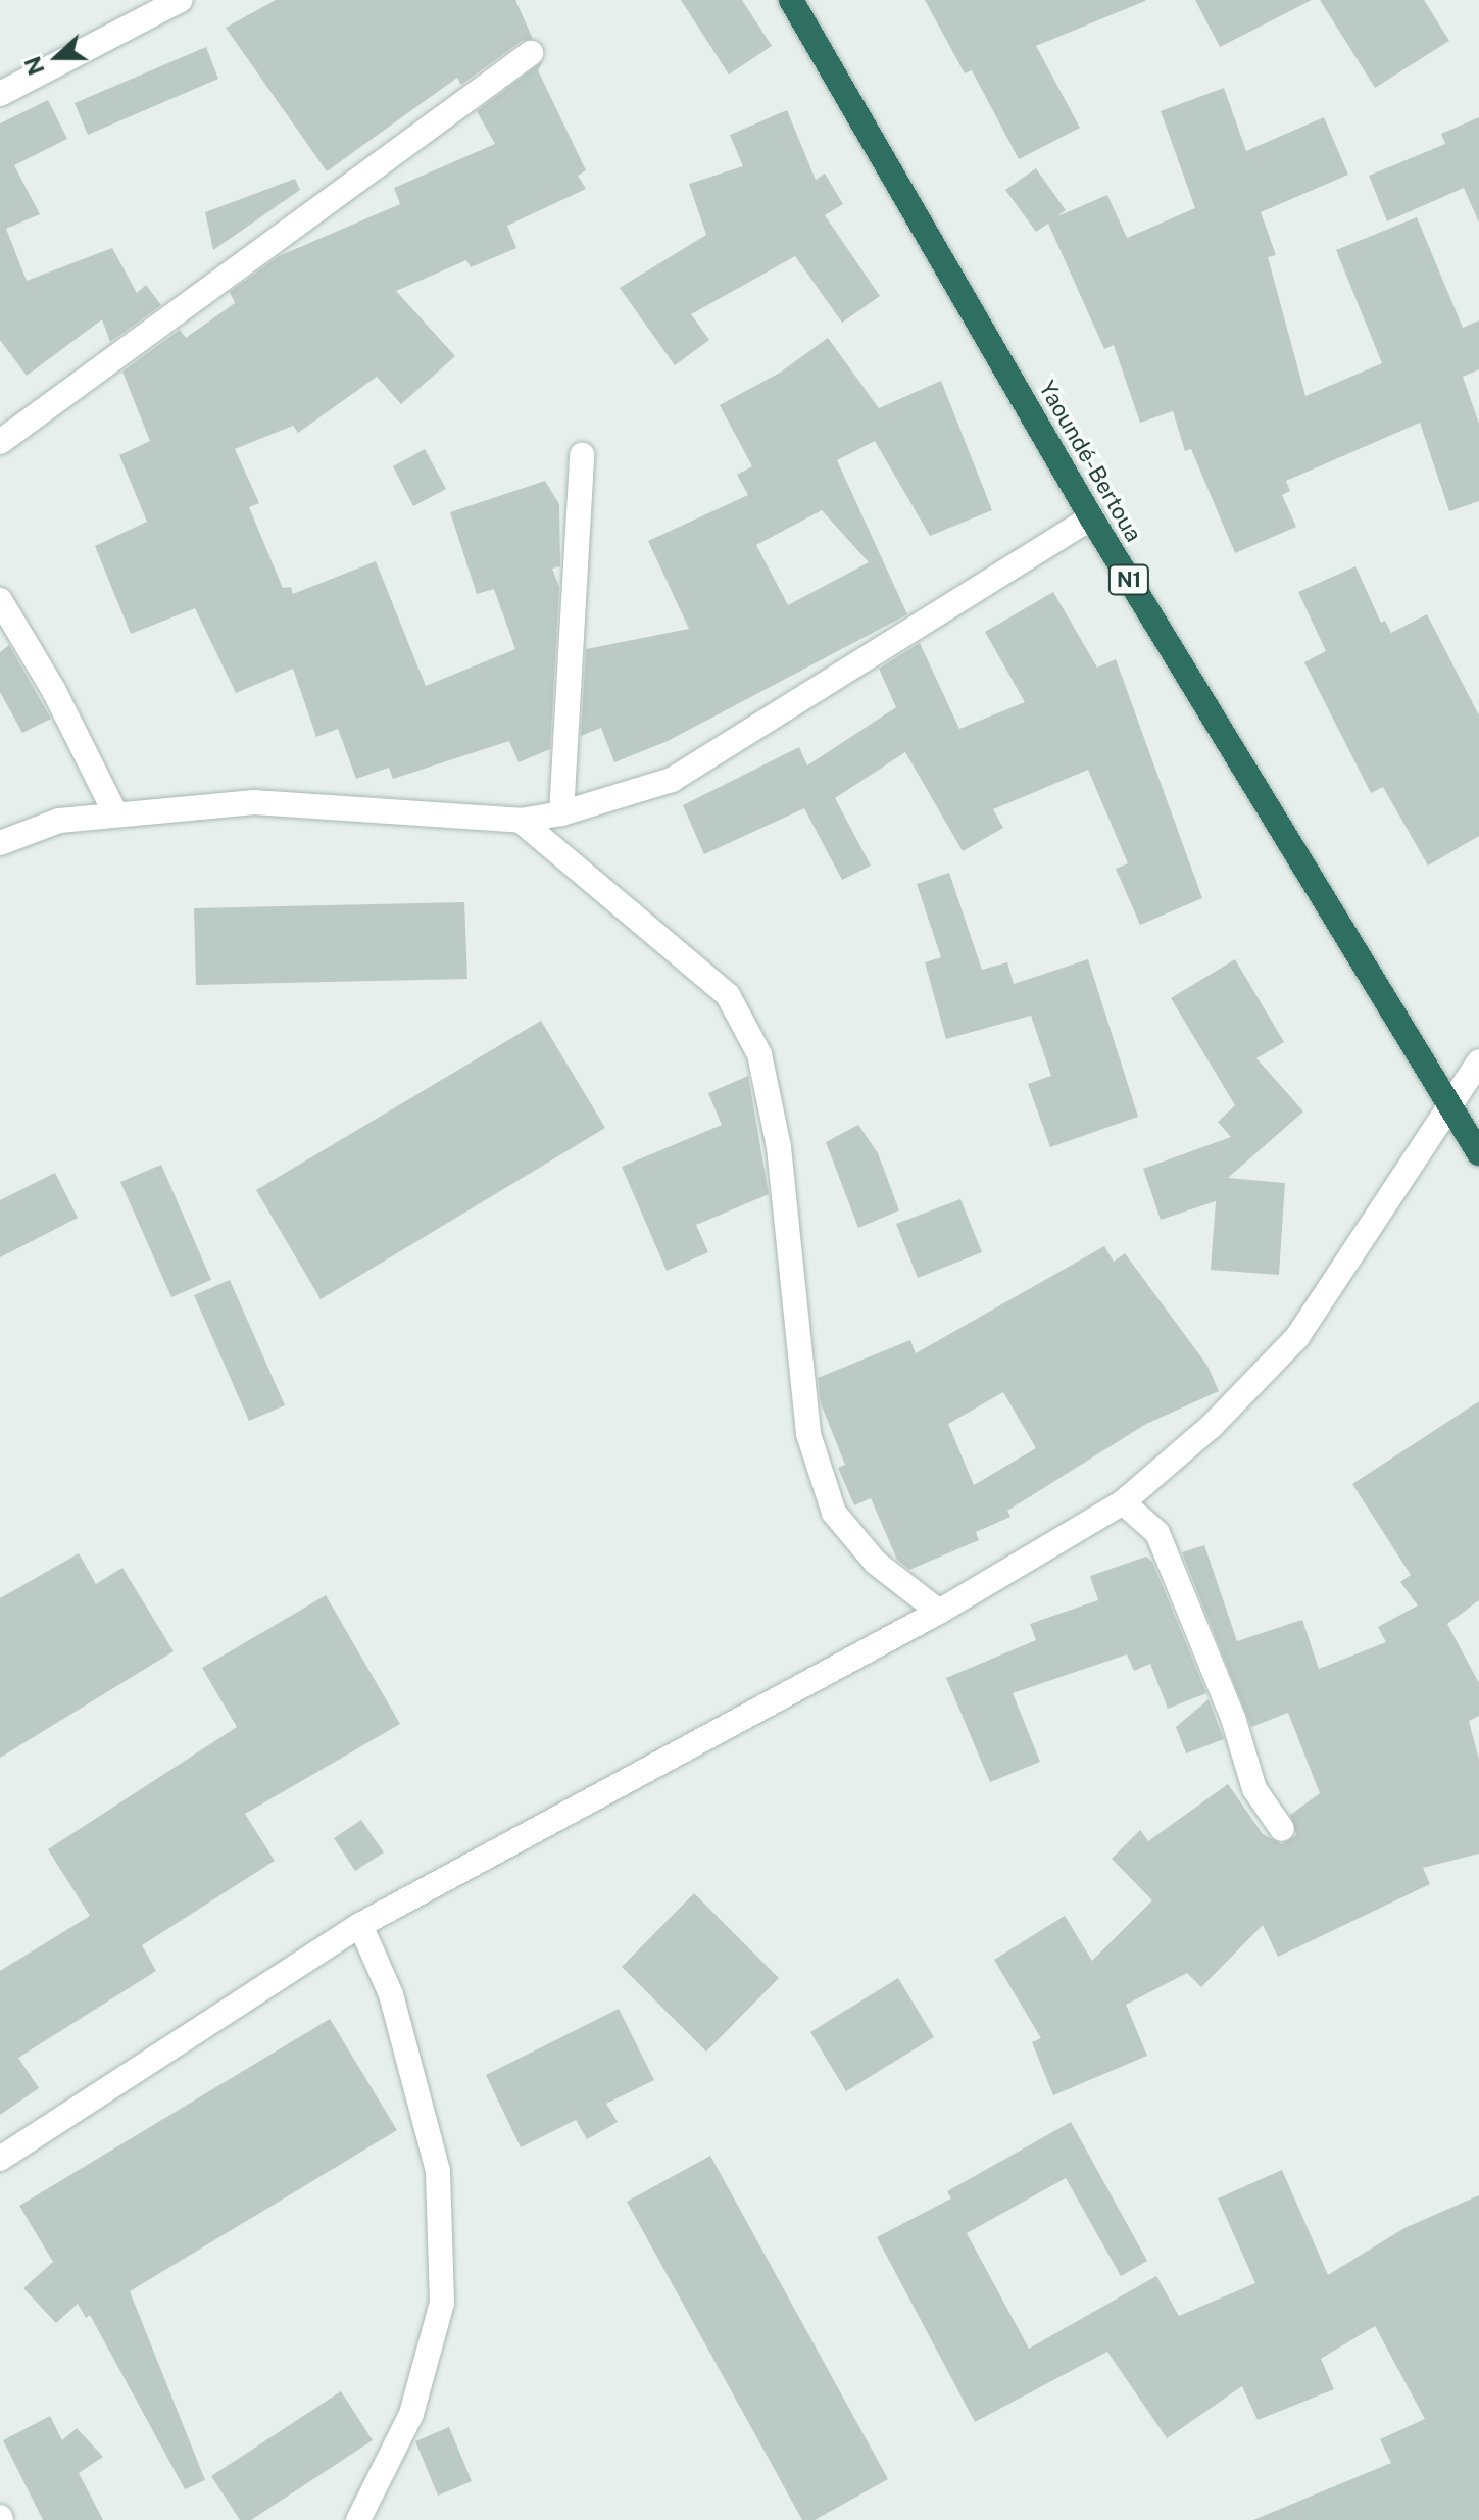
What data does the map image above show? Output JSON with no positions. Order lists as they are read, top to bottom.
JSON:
{
  "streets": {
    "highway": ["Yaoundé-Bertoua", "N1"]
  },
  "north": "left"
}
